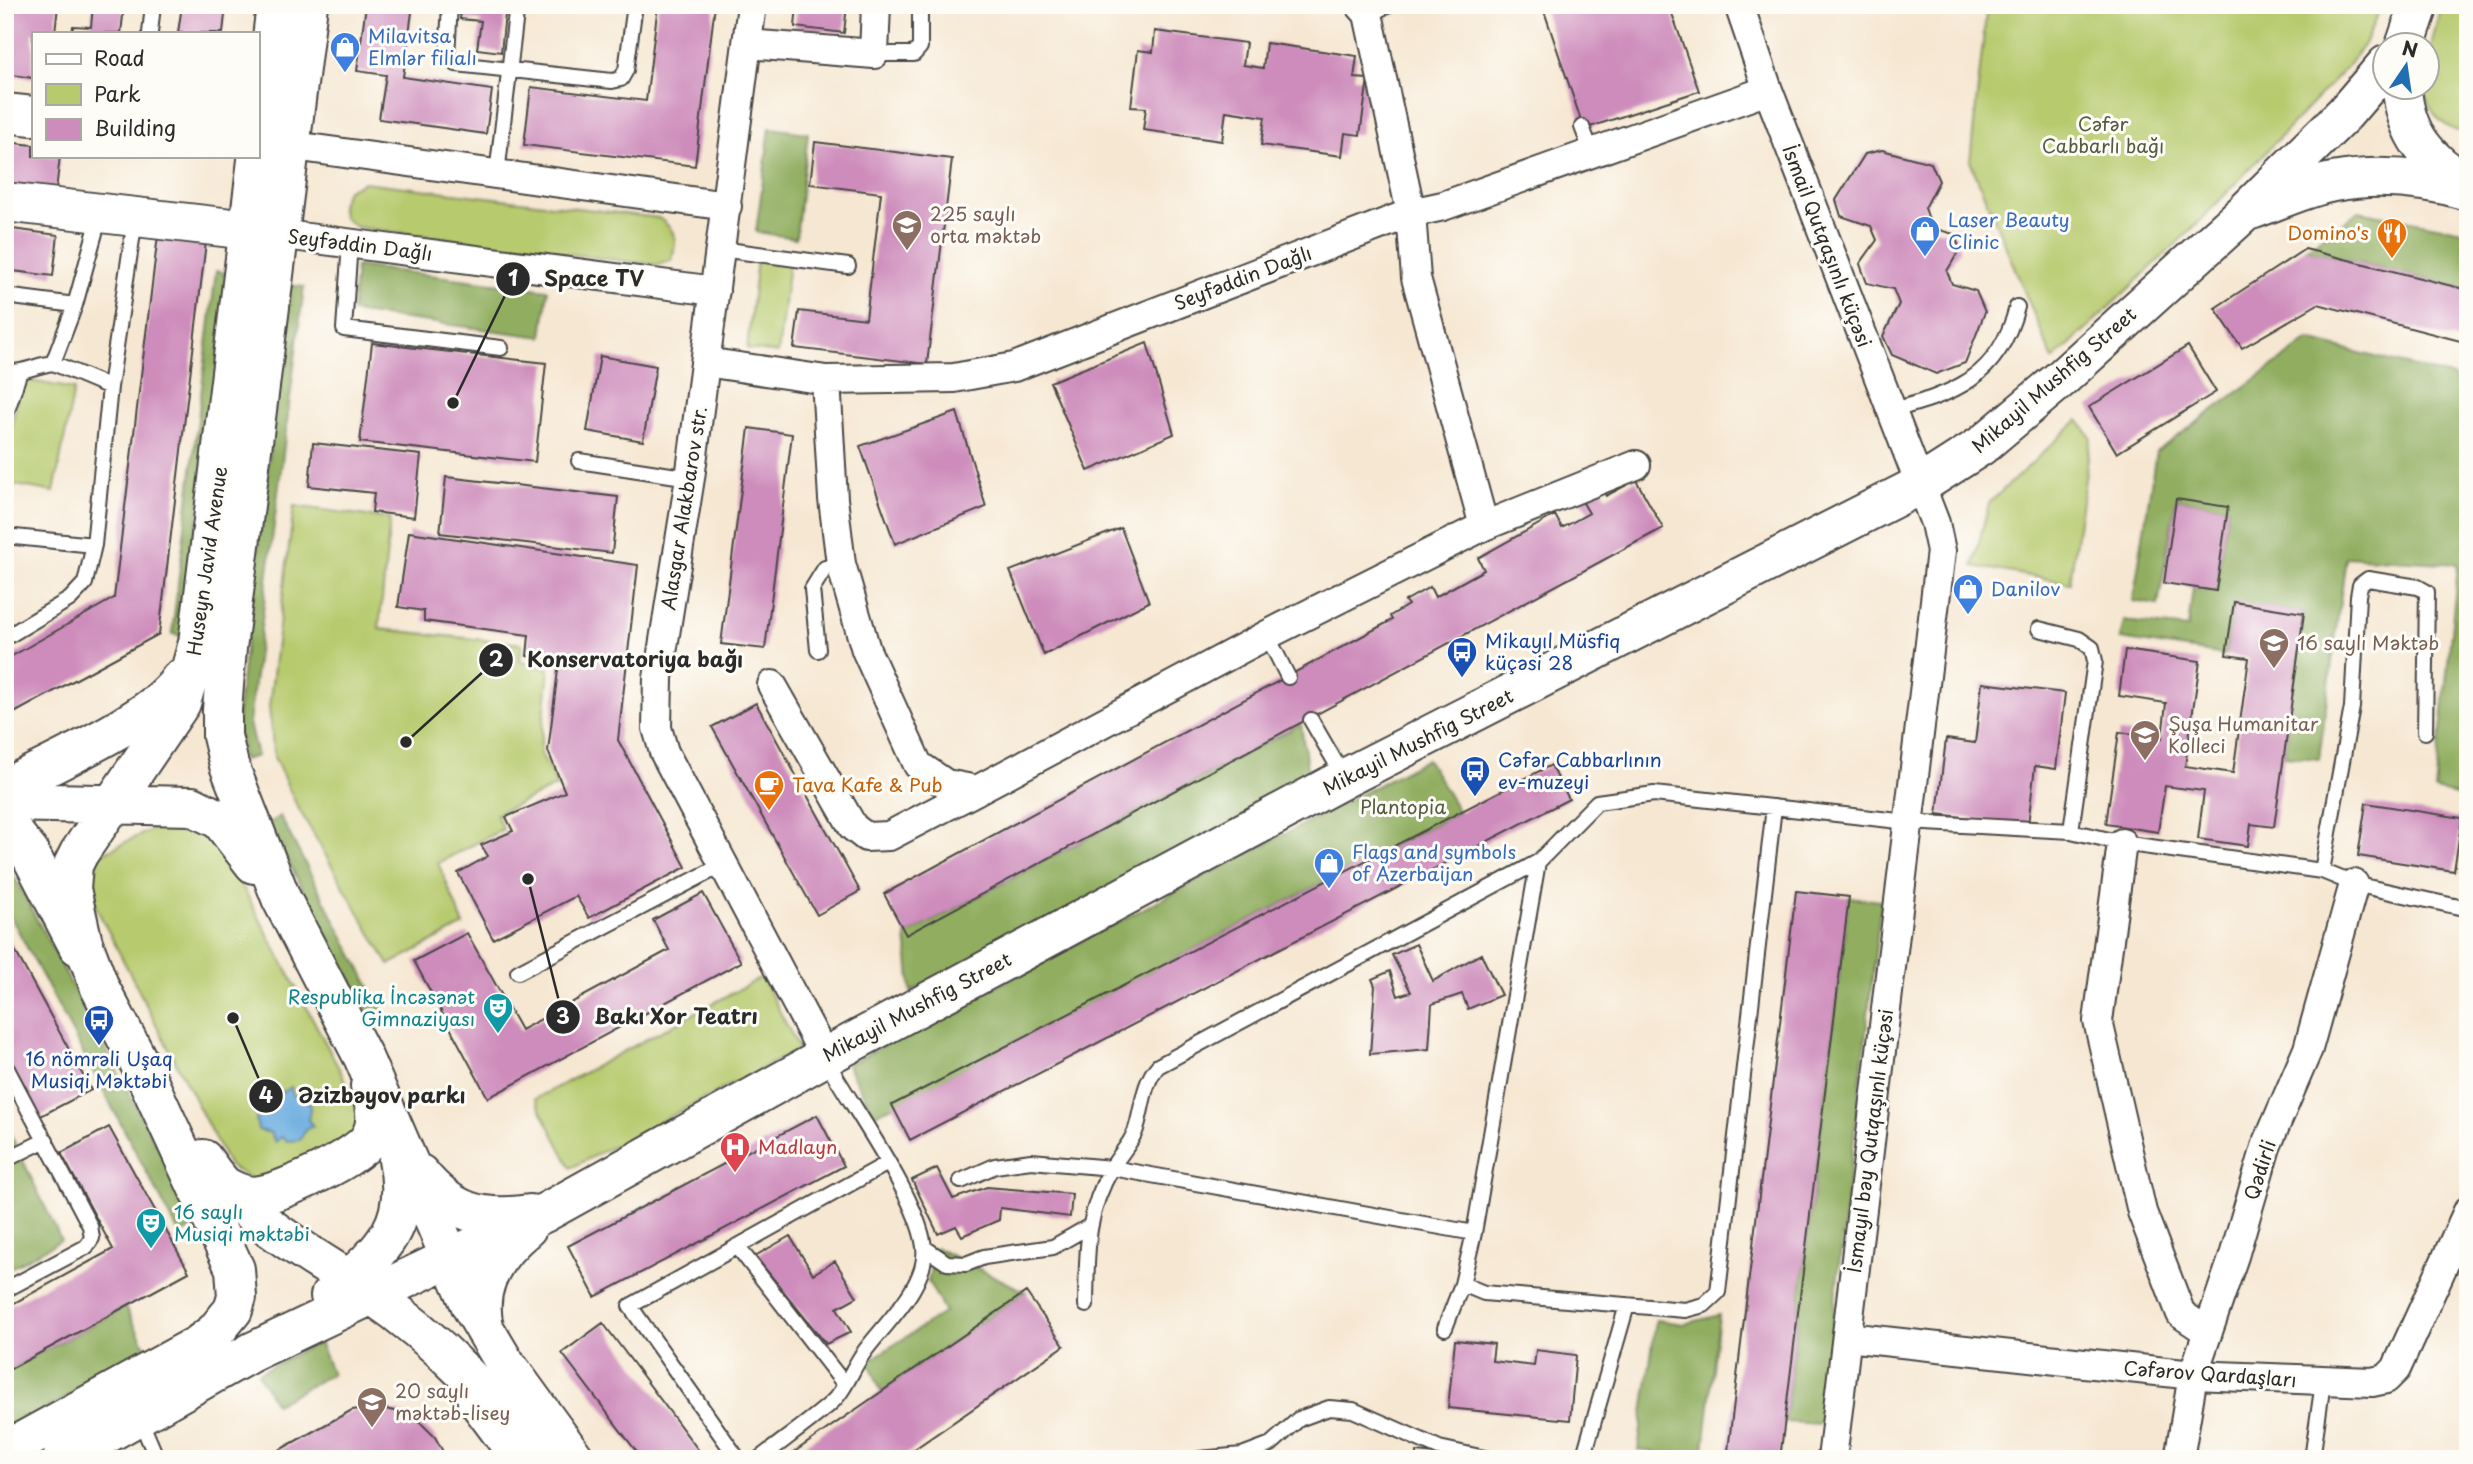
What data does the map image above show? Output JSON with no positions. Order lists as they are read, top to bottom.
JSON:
{
  "streets": {
    "main road": ["Seyfəddin Dağlı", "Mikayil Mushfig Street", "Huseyn Javid Avenue"],
    "street": [
      "İsmail Qutqaşınlı küçəsi",
      "Alasgar Alakbarov str.",
      "İsmayıl bəy Qutqaşınlı küçəsi",
      "Qədirli",
      "Cəfərov Qardaşları"
    ]
  },
  "crossings": [
    ["Seyfəddin Dağlı", "İsmail Qutqaşınlı küçəsi"],
    ["Seyfəddin Dağlı", "Alasgar Alakbarov str."],
    ["Seyfəddin Dağlı", "Huseyn Javid Avenue"],
    ["İsmail Qutqaşınlı küçəsi", "Mikayil Mushfig Street"],
    ["İsmail Qutqaşınlı küçəsi", "İsmayıl bəy Qutqaşınlı küçəsi"],
    ["Mikayil Mushfig Street", "Alasgar Alakbarov str."],
    ["Mikayil Mushfig Street", "İsmayıl bəy Qutqaşınlı küçəsi"],
    ["İsmayıl bəy Qutqaşınlı küçəsi", "Cəfərov Qardaşları"],
    ["Qədirli", "Cəfərov Qardaşları"]
  ],
  "parks": ["Cəfər Cabbarlı bağı", "Plantopia"],
  "places": {
    "shop": [
      "Milavitsa Elmlər filialı",
      "Laser Beauty Clinic",
      "Danilov",
      "Flags and symbols of Azerbaijan"
    ],
    "school or university": [
      "225 saylı orta məktəb",
      "16 saylı Məktəb",
      "Şuşa Humanitar Kolleci",
      "20 saylı məktəb-lisey"
    ],
    "restaurant": ["Domino's"],
    "other": [
      "Space TV",
      "Konservatoriya bağı",
      "Bakı Xor Teatrı",
      "Əzizbəyov parkı"
    ],
    "bus stop": ["Mikayıl Müsfiq küçəsi 28", "Cəfər Cabbarlının ev-muzeyi", "16 nömrəli Uşaq Musiqi Məktəbi"],
    "cafe": ["Tava Kafe & Pub"],
    "theatre": ["Respublika İncəsənət Gimnaziyası", "16 saylı Musiqi məktəbi"],
    "hospital": ["Madlayn"]
  },
  "legend": ["Road", "Park", "Building"],
  "north": "top"
}
